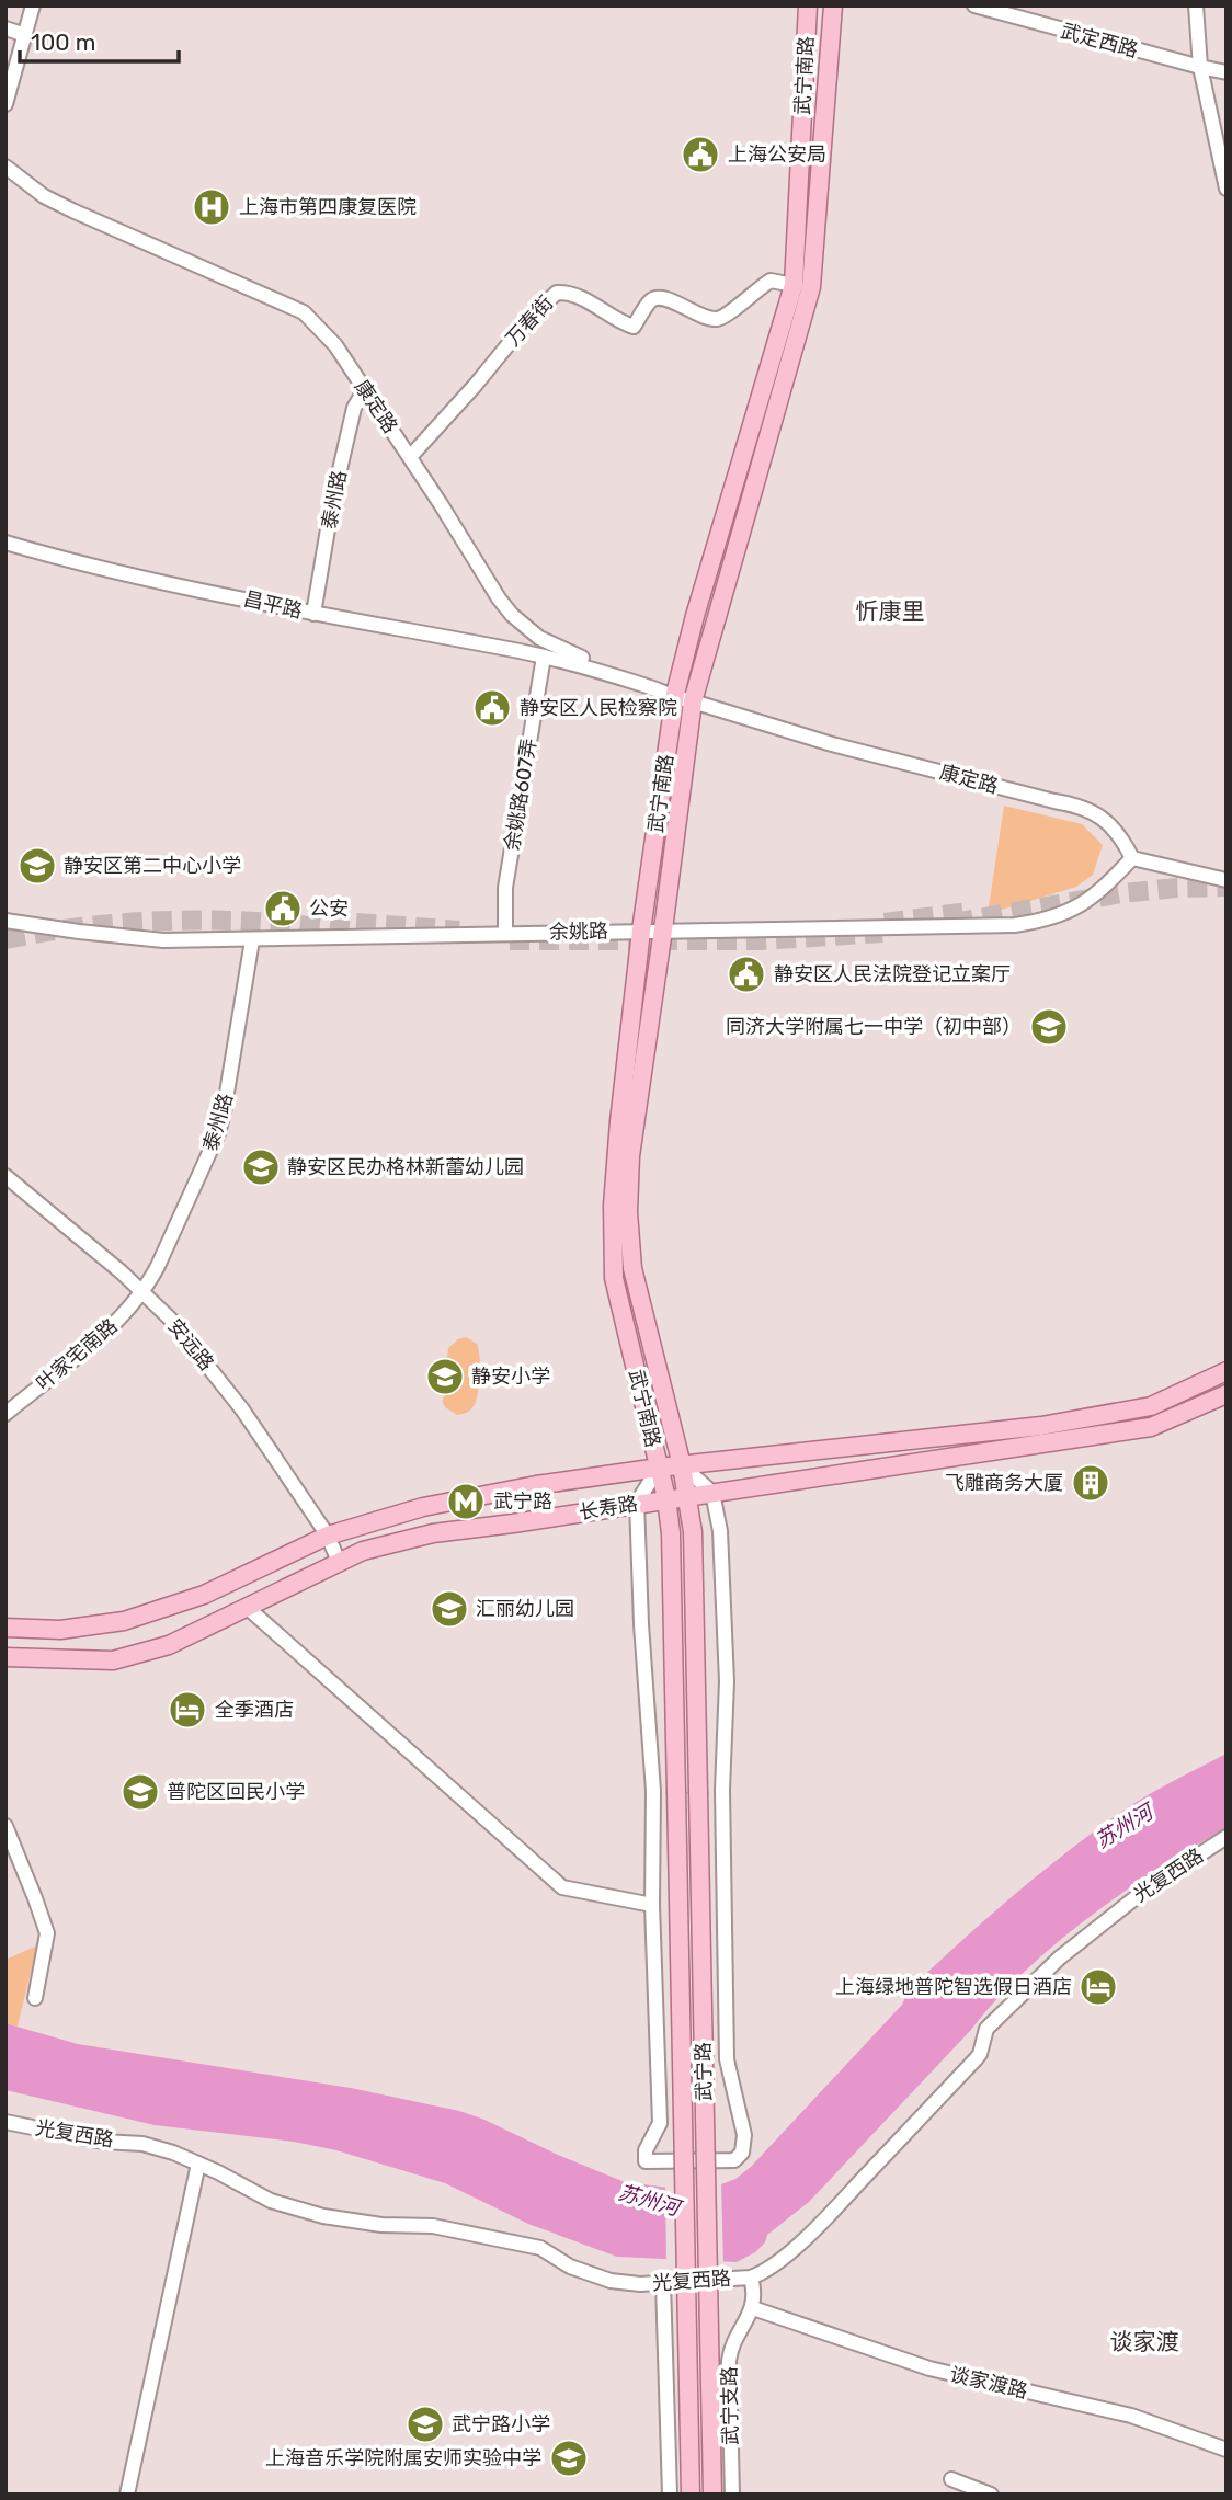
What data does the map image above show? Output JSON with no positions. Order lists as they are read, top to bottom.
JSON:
{
  "streets": {
    "main road": ["武宁南路", "长寿路", "武宁路"],
    "street": [
      "武定西路",
      "万春街",
      "康定路",
      "泰州路",
      "昌平路",
      "余姚路607弄",
      "余姚路",
      "安远路",
      "叶家宅南路",
      "光复西路",
      "谈家渡路",
      "武宁支路"
    ]
  },
  "crossings": [
    ["武宁南路", "万春街"],
    ["武宁南路", "康定路"],
    ["武宁南路", "余姚路"],
    ["武宁南路", "长寿路"],
    ["武宁南路", "武宁路"],
    ["万春街", "康定路"],
    ["康定路", "泰州路"],
    ["康定路", "昌平路"],
    ["康定路", "余姚路607弄"],
    ["康定路", "余姚路"],
    ["泰州路", "昌平路"],
    ["泰州路", "余姚路"],
    ["泰州路", "安远路"],
    ["泰州路", "叶家宅南路"],
    ["昌平路", "余姚路607弄"],
    ["余姚路607弄", "余姚路"],
    ["安远路", "叶家宅南路"],
    ["安远路", "长寿路"],
    ["长寿路", "武宁路"],
    ["谈家渡路", "武宁支路"]
  ],
  "districts": ["忻康里", "谈家渡"],
  "water": ["苏州河"],
  "places": {
    "public building": [
      "上海公安局",
      "静安区人民检察院",
      "公安",
      "静安区人民法院登记立案厅"
    ],
    "hospital": ["上海市第四康复医院"],
    "school or university": [
      "静安区第二中心小学",
      "同济大学附属七一中学（初中部）",
      "静安区民办格林新蕾幼儿园",
      "静安小学",
      "汇丽幼儿园",
      "普陀区回民小学",
      "武宁路小学",
      "上海音乐学院附属安师实验中学"
    ],
    "building": ["飞雕商务大厦"],
    "metro station": ["武宁路"],
    "hotel": ["全季酒店", "上海绿地普陀智选假日酒店"]
  },
  "scale_bar": "100 m"
}
